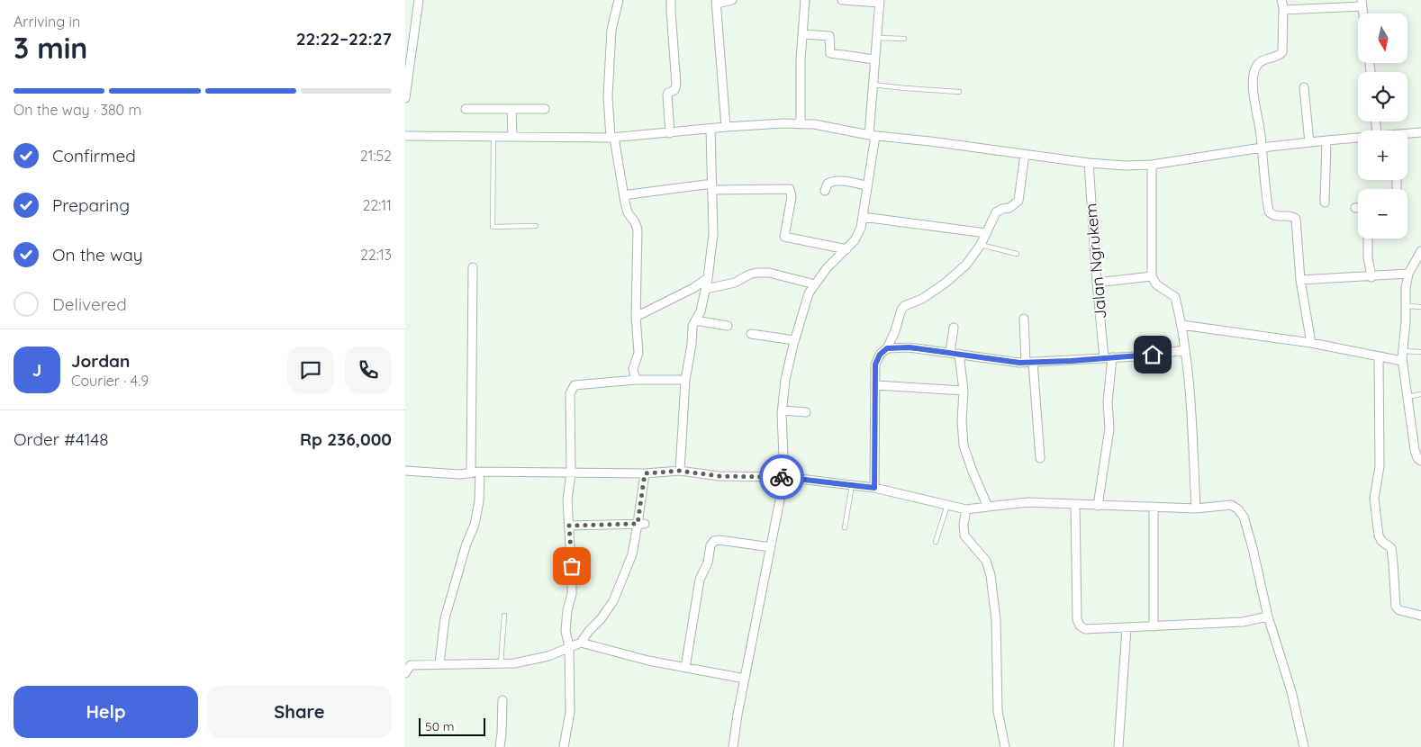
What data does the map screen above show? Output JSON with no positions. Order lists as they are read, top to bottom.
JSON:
{
  "streets": {
    "street": ["Jalan Ngrukem"]
  },
  "scale_bar": "50 m",
  "north": "bottom",
  "page": {
    "heading": ["3 min", "Arriving in", "22:22–22:27"],
    "panel": [
      "Jordan",
      "Courier · 4.9",
      "Order #4148",
      "Rp 236,000"
    ],
    "map_buttons": ["+", "−"],
    "bar": "On the way · 380 m",
    "list": [
      ["Confirmed", "21:52"],
      ["Preparing", "22:11"],
      ["On the way", "22:13"],
      "Delivered"
    ],
    "round": "J",
    "buttons": ["Help", "Share"],
    "scale": "50 m"
  }
}
